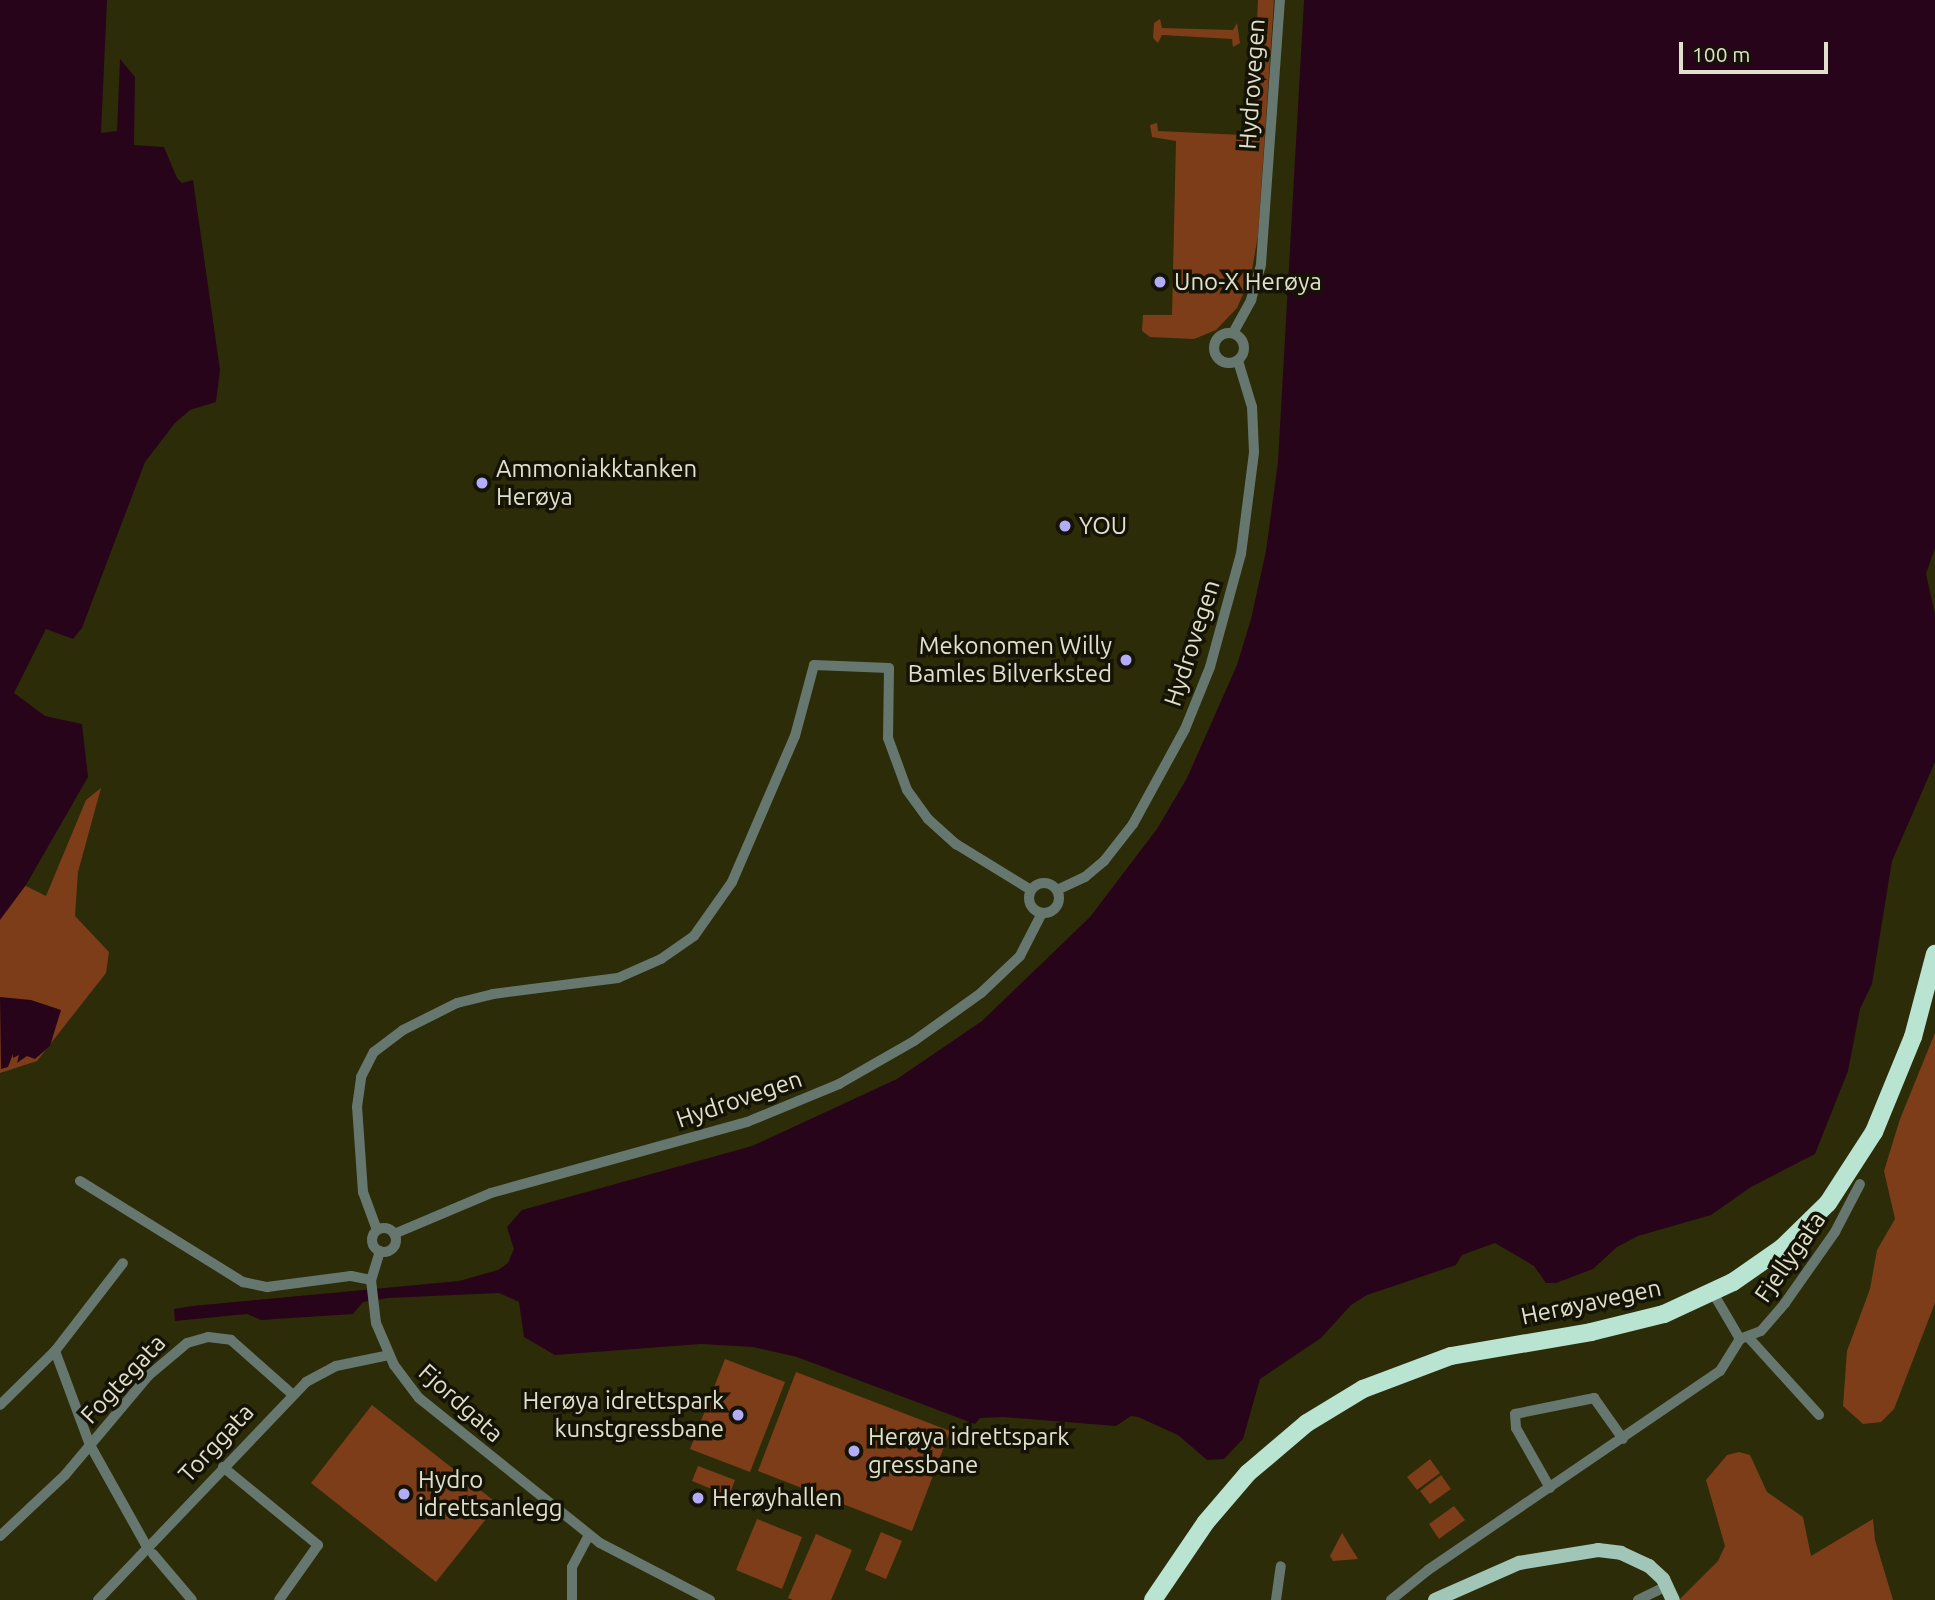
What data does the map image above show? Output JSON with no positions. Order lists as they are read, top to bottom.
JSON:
{
  "streets": {
    "highway": ["Herøyavegen"],
    "street": [
      "Hydrovegen",
      "Fjellygata",
      "Fogtegata",
      "Fjordgata",
      "Torggata"
    ]
  },
  "crossings": [
    ["Hydrovegen", "Fjordgata"],
    ["Fjellygata", "Herøyavegen"],
    ["Fogtegata", "Torggata"],
    ["Fjordgata", "Torggata"]
  ],
  "places": [
    "Uno-X Herøya",
    "Ammoniakktanken Herøya",
    "YOU",
    "Mekonomen Willy Bamles Bilverksted",
    "Herøya idrettspark kunstgressbane",
    "Herøya idrettspark gressbane",
    "Hydro idrettsanlegg",
    "Herøyhallen"
  ],
  "scale_bar": "100 m"
}
